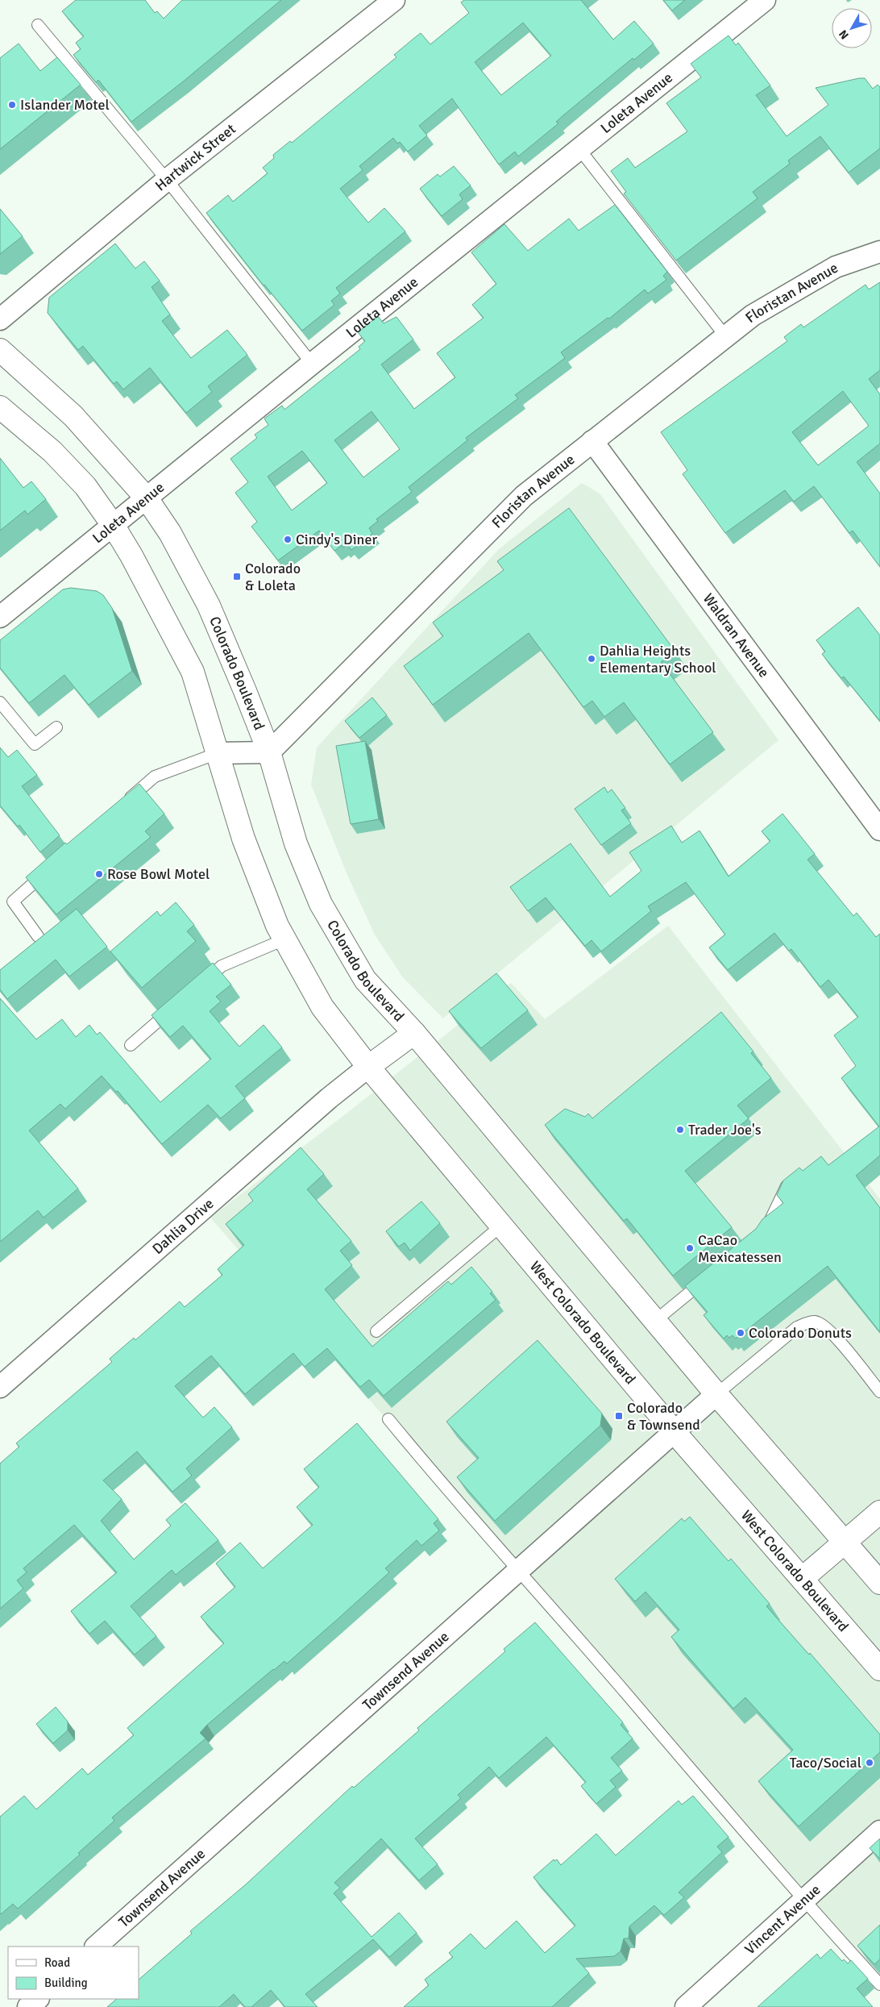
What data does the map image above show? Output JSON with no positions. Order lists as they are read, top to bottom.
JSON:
{
  "streets": {
    "main road": ["Colorado Boulevard", "West Colorado Boulevard"],
    "street": [
      "Loleta Avenue",
      "Hartwick Street",
      "Floristan Avenue",
      "Waldran Avenue",
      "Dahlia Drive",
      "Townsend Avenue",
      "Vincent Avenue"
    ]
  },
  "crossings": [
    ["Loleta Avenue", "Colorado Boulevard"],
    ["Floristan Avenue", "Waldran Avenue"],
    ["Floristan Avenue", "Colorado Boulevard"],
    ["Dahlia Drive", "West Colorado Boulevard"],
    ["West Colorado Boulevard", "Townsend Avenue"]
  ],
  "places": {
    "other": [
      "Islander Motel",
      "Cindy's Diner",
      "Dahlia Heights Elementary School",
      "Rose Bowl Motel",
      "Trader Joe's",
      "CaCao Mexicatessen",
      "Colorado Donuts",
      "Taco/Social"
    ],
    "transit": ["Colorado & Loleta", "Colorado & Townsend"]
  },
  "legend": ["Road", "Building"],
  "north": "bottom left"
}
